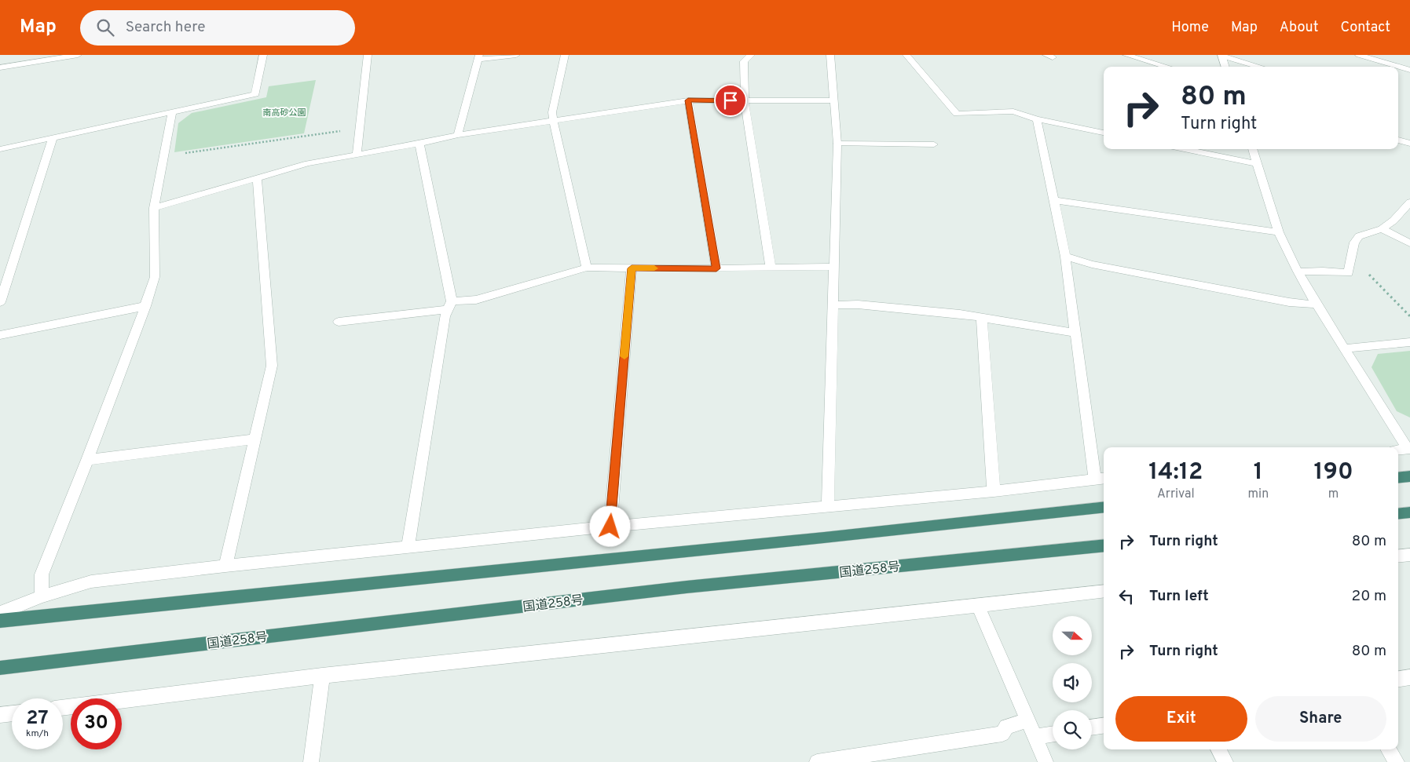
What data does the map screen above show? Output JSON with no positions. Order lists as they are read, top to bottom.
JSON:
{
  "streets": {
    "highway": ["国道258号"]
  },
  "parks": ["南高砂公園"],
  "north": "right",
  "page": {
    "header": "Map",
    "search": "Search here",
    "nav": [
      "Home",
      "Map",
      "About",
      "Contact"
    ],
    "turn": ["80 m", "Turn right"],
    "eta": [
      "14:12",
      "Arrival",
      "1",
      "min",
      "190",
      "m"
    ],
    "list": [
      {
        "name": "Turn right",
        "value": "80 m"
      },
      {
        "name": "Turn left",
        "value": "20 m"
      },
      {
        "name": "Turn right",
        "value": "80 m"
      }
    ],
    "buttons": ["Exit", "Share"],
    "speed": "27 km/h",
    "limit": "30"
  }
}
